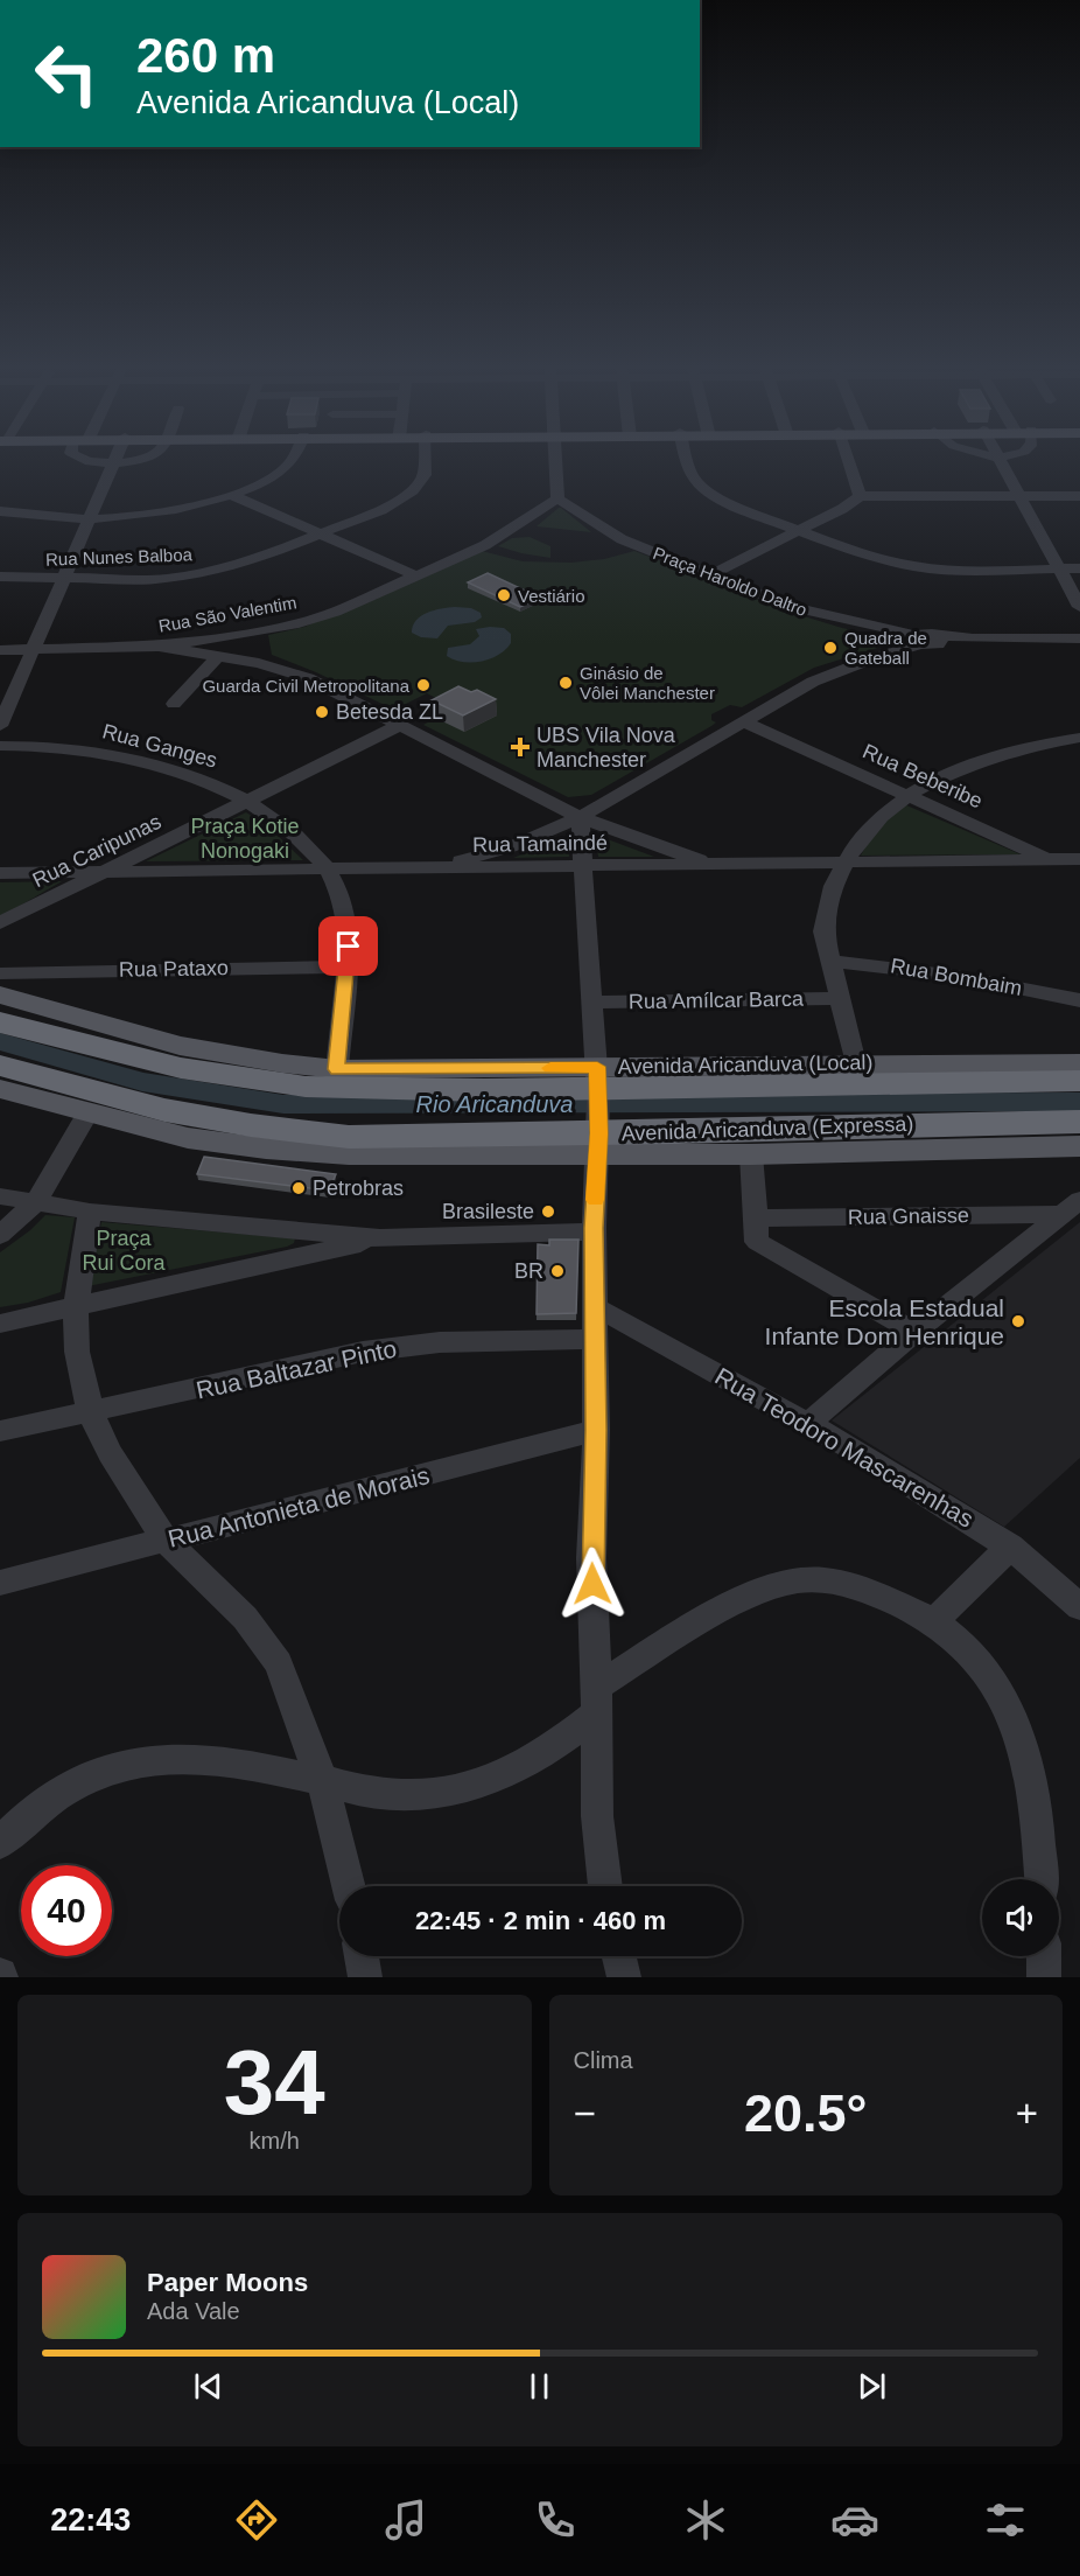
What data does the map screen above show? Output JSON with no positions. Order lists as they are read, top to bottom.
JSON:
{
  "streets": {
    "highway": ["Avenida Aricanduva (Expressa)"],
    "main road": ["Avenida Aricanduva (Local)"],
    "street": [
      "Rua Nunes Balboa",
      "Praça Haroldo Daltro",
      "Rua São Valentim",
      "Rua Ganges",
      "Rua Beberibe",
      "Rua Tamaindé",
      "Rua Caripunas",
      "Rua Pataxo",
      "Rua Bombaim",
      "Rua Amílcar Barca",
      "Rua Gnaisse",
      "Rua Baltazar Pinto",
      "Rua Teodoro Mascarenhas",
      "Rua Antonieta de Morais"
    ]
  },
  "crossings": [
    ["Praça Haroldo Daltro", "Rua São Valentim"],
    ["Rua Ganges", "Rua Tamaindé"],
    ["Rua Ganges", "Rua Caripunas"],
    ["Rua Ganges", "Rua Pataxo"],
    ["Rua Ganges", "Avenida Aricanduva (Local)"],
    ["Rua Beberibe", "Rua Tamaindé"],
    ["Rua Tamaindé", "Rua Caripunas"],
    ["Avenida Aricanduva (Local)", "Avenida Aricanduva (Expressa)"]
  ],
  "water": ["Rio Aricanduva"],
  "parks": ["Praça Kotie Nonogaki", "Praça Rui Cora"],
  "places": {
    "other": [
      "Vestiário",
      "Quadra de Gateball",
      "Ginásio de Vôlei Manchester",
      "Guarda Civil Metropolitana",
      "Betesda ZL",
      "Petrobras",
      "Brasileste",
      "BR",
      "Escola Estadual Infante Dom Henrique"
    ],
    "health": ["UBS Vila Nova Manchester"]
  },
  "page": {
    "turn": ["260 m", "Avenida Aricanduva (Local)"],
    "limit": "40",
    "trip": "22:45 · 2 min · 460 m",
    "tile": [
      ["34", "km/h"],
      "Clima"
    ],
    "heat": ["−", "20.5°", "+"],
    "song": ["Paper Moons", "Ada Vale"],
    "tabs": "22:43"
  }
}
